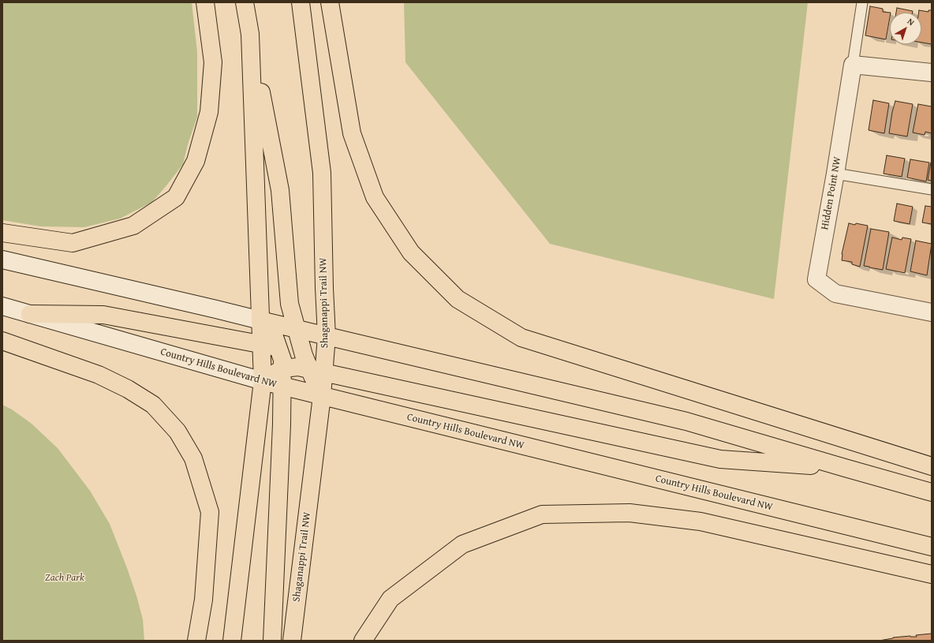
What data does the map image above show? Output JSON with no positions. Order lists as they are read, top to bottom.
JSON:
{
  "streets": {
    "main road": ["Hidden Point NW", "Shaganappi Trail NW", "Country Hills Boulevard NW"]
  },
  "crossings": [
    ["Shaganappi Trail NW", "Country Hills Boulevard NW"]
  ],
  "parks": ["Zach Park"],
  "north": "top right"
}
